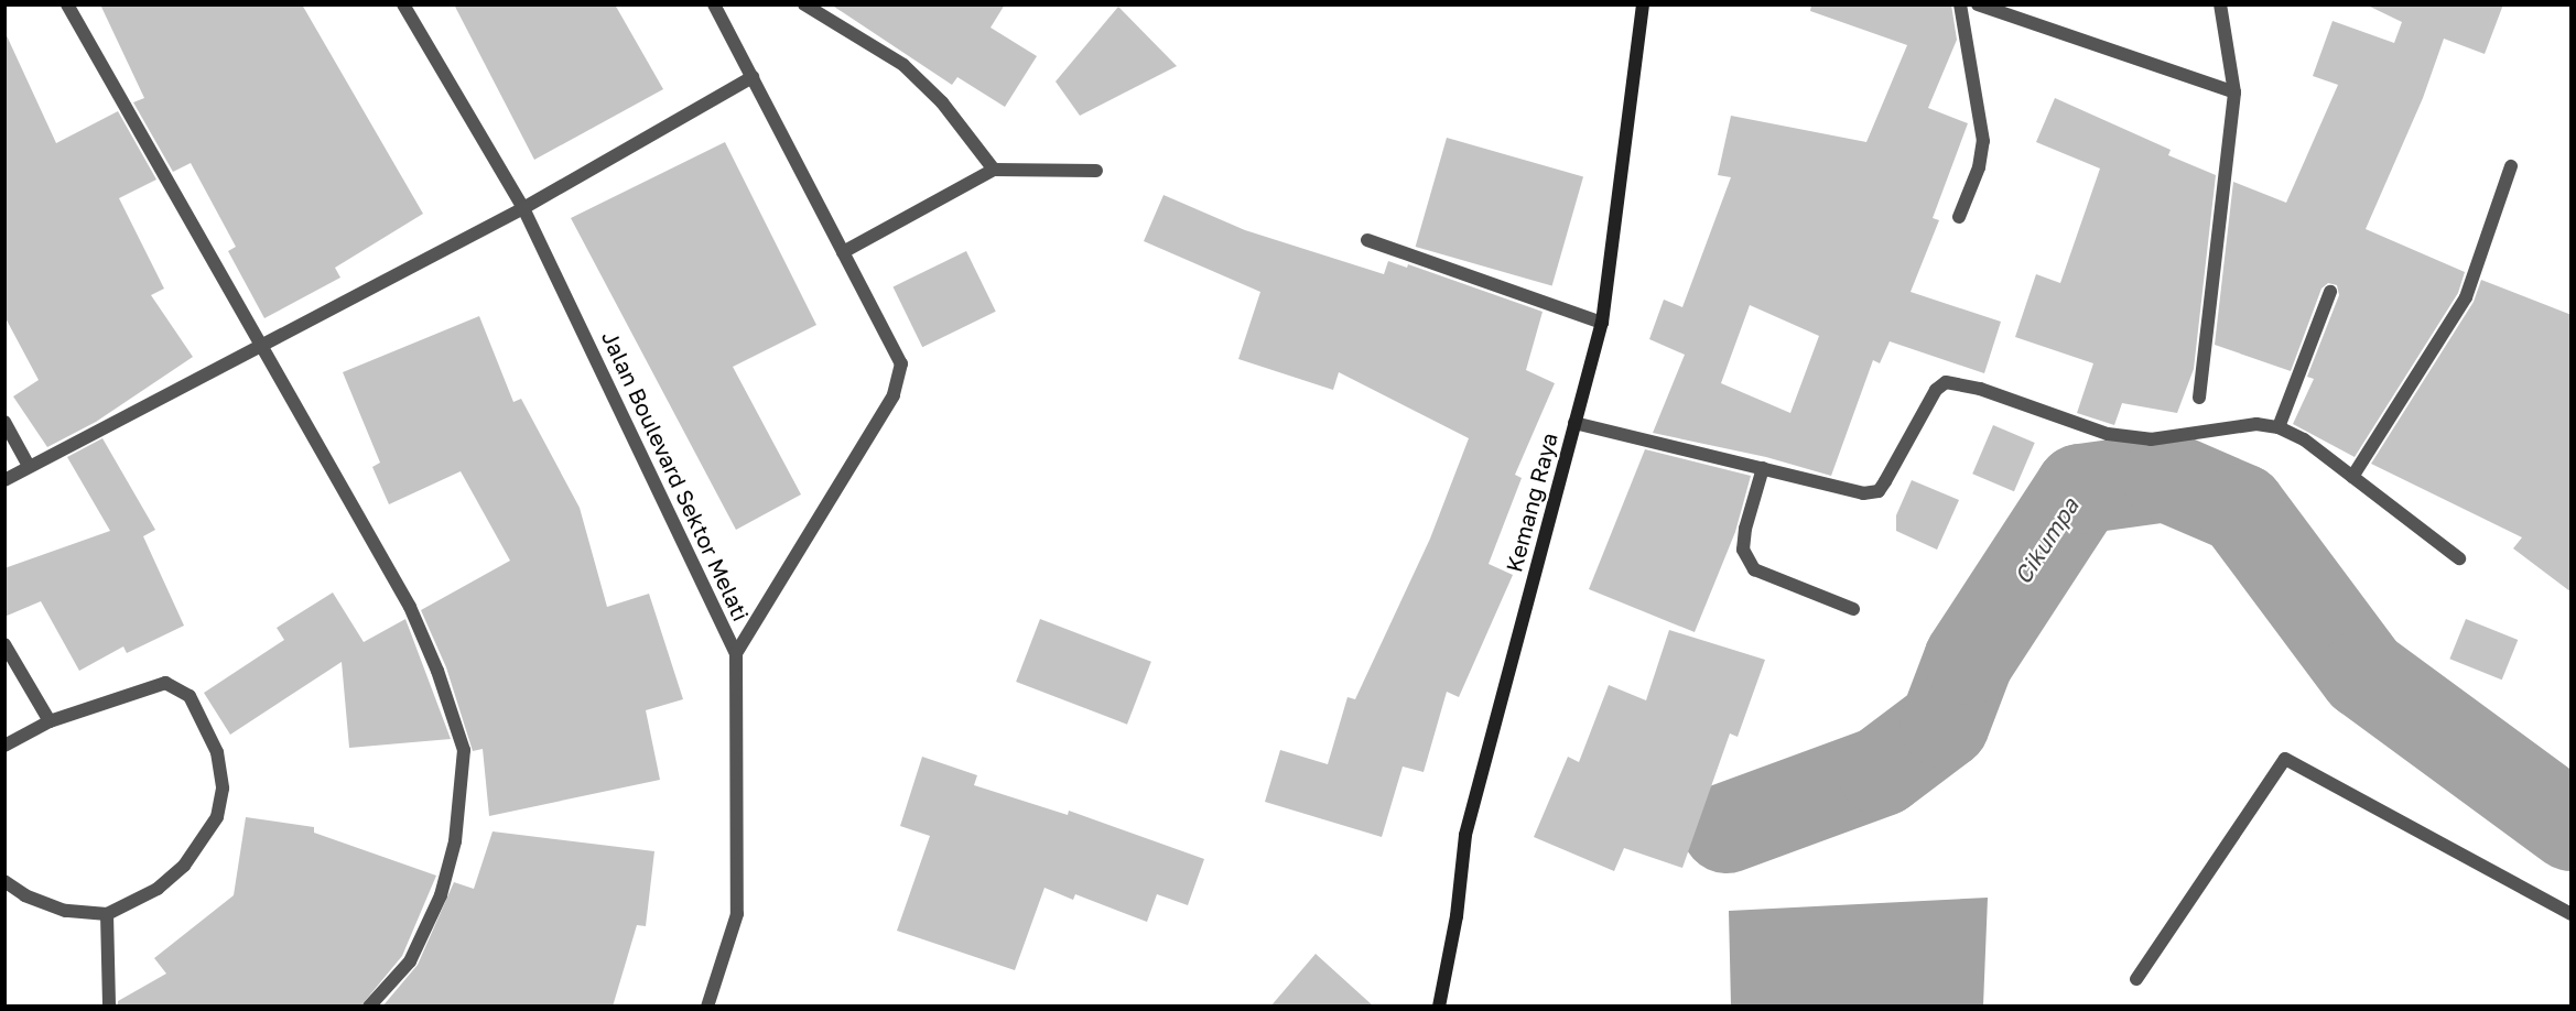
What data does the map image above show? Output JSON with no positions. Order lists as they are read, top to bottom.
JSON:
{
  "streets": {
    "street": ["Jalan Boulevard Sektor Melati", "Kemang Raya"]
  },
  "water": ["Cikumpa"]
}
